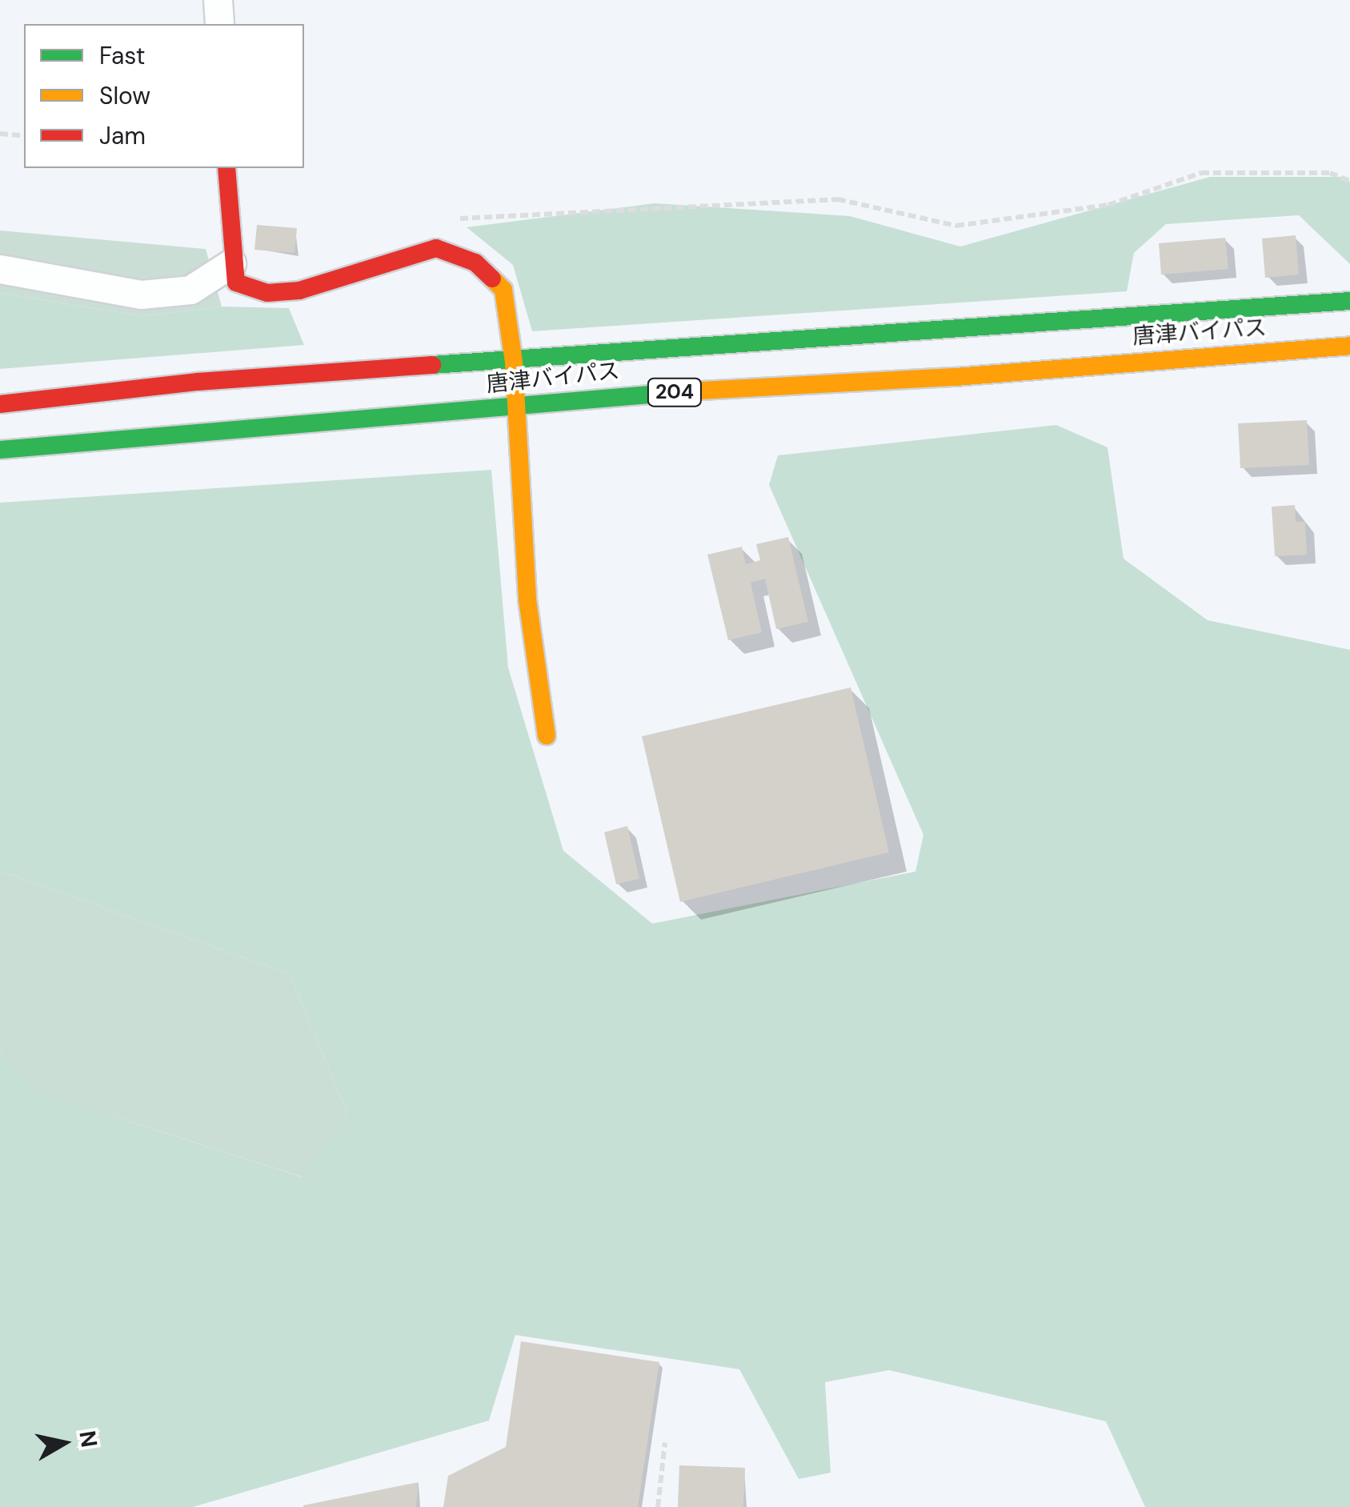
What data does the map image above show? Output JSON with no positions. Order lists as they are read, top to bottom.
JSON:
{
  "streets": {
    "main road": ["唐津バイパス", "204"]
  },
  "legend": ["Fast", "Slow", "Jam"],
  "north": "right"
}
